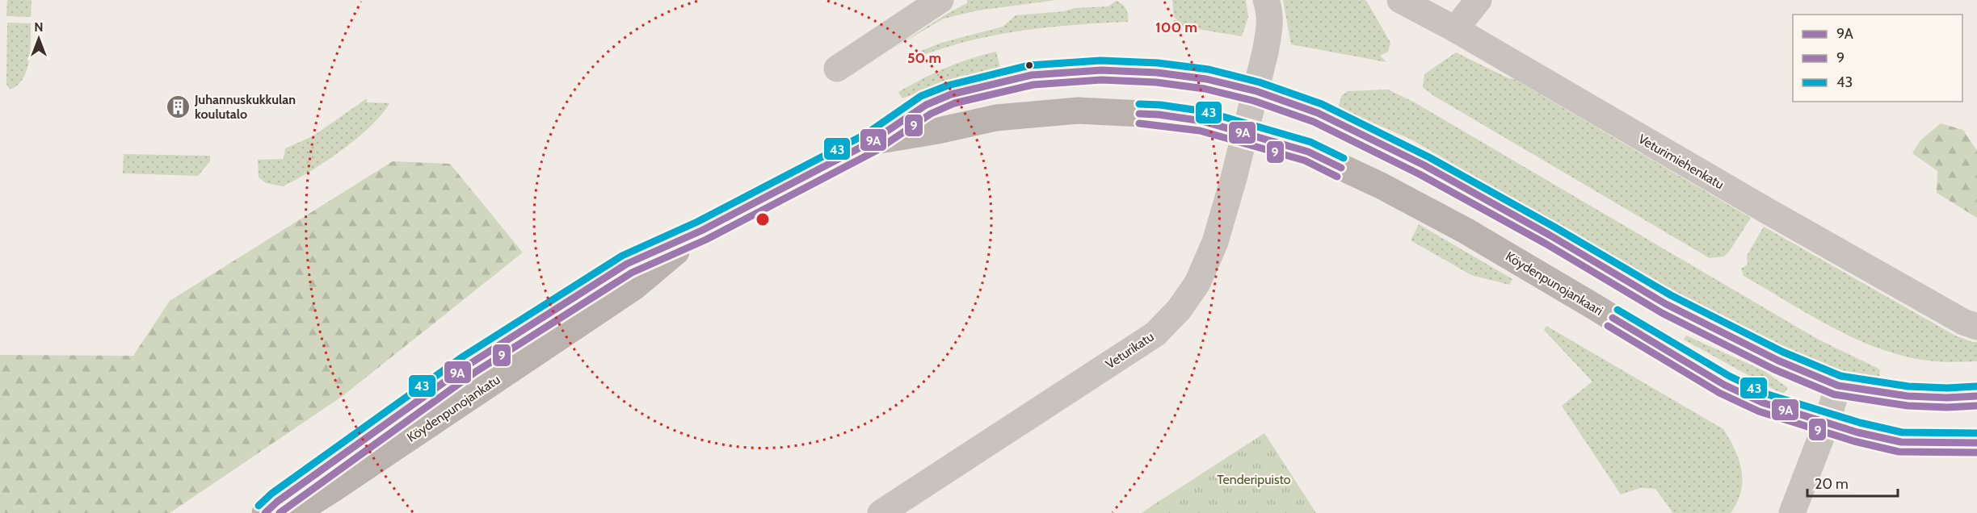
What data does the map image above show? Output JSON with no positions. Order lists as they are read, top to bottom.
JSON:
{
  "streets": {
    "main road": ["Köydenpunojankaari", "Köydenpunojankatu"],
    "street": ["Veturimiehenkatu", "Veturikatu"]
  },
  "crossings": [
    ["Köydenpunojankaari", "Veturikatu"],
    ["Köydenpunojankaari", "Köydenpunojankatu"],
    ["Veturikatu", "Köydenpunojankatu"]
  ],
  "parks": ["Tenderipuisto"],
  "places": {
    "building": ["Juhannuskukkulan koulutalo"]
  },
  "lines": ["transit line 43", "transit line 9A", "transit line 9"],
  "legend": ["9A", "9", "43"],
  "scale_bar": "20 m",
  "north": "top",
  "rings": ["100 m", "50 m"]
}
